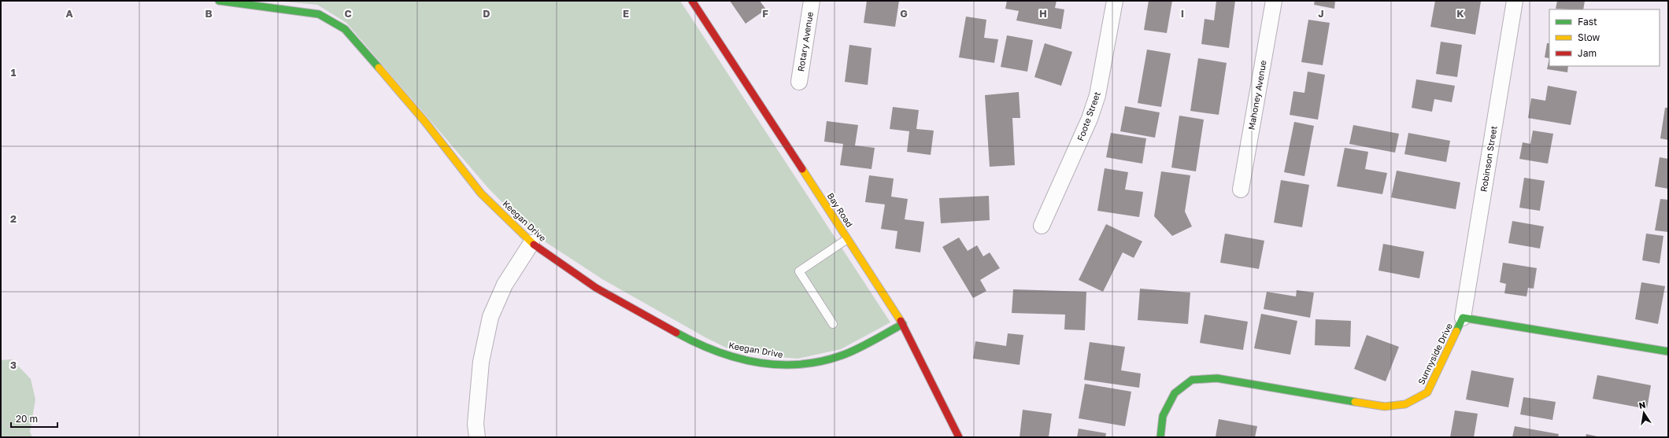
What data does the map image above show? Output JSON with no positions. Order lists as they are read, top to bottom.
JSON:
{
  "streets": {
    "street": [
      "Rotary Avenue",
      "Mahoney Avenue",
      "Foote Street",
      "Robinson Street",
      "Bay Road",
      "Keegan Drive",
      "Sunnyside Drive"
    ]
  },
  "crossings": [
    ["Robinson Street", "Sunnyside Drive"],
    ["Bay Road", "Keegan Drive"]
  ],
  "legend": ["Fast", "Slow", "Jam"],
  "scale_bar": "20 m",
  "north": "top",
  "grid": {
    "columns": [
      "A",
      "B",
      "C",
      "D",
      "E",
      "F",
      "G",
      "H",
      "I",
      "J",
      "K"
    ],
    "rows": ["1", "2", "3"]
  }
}
